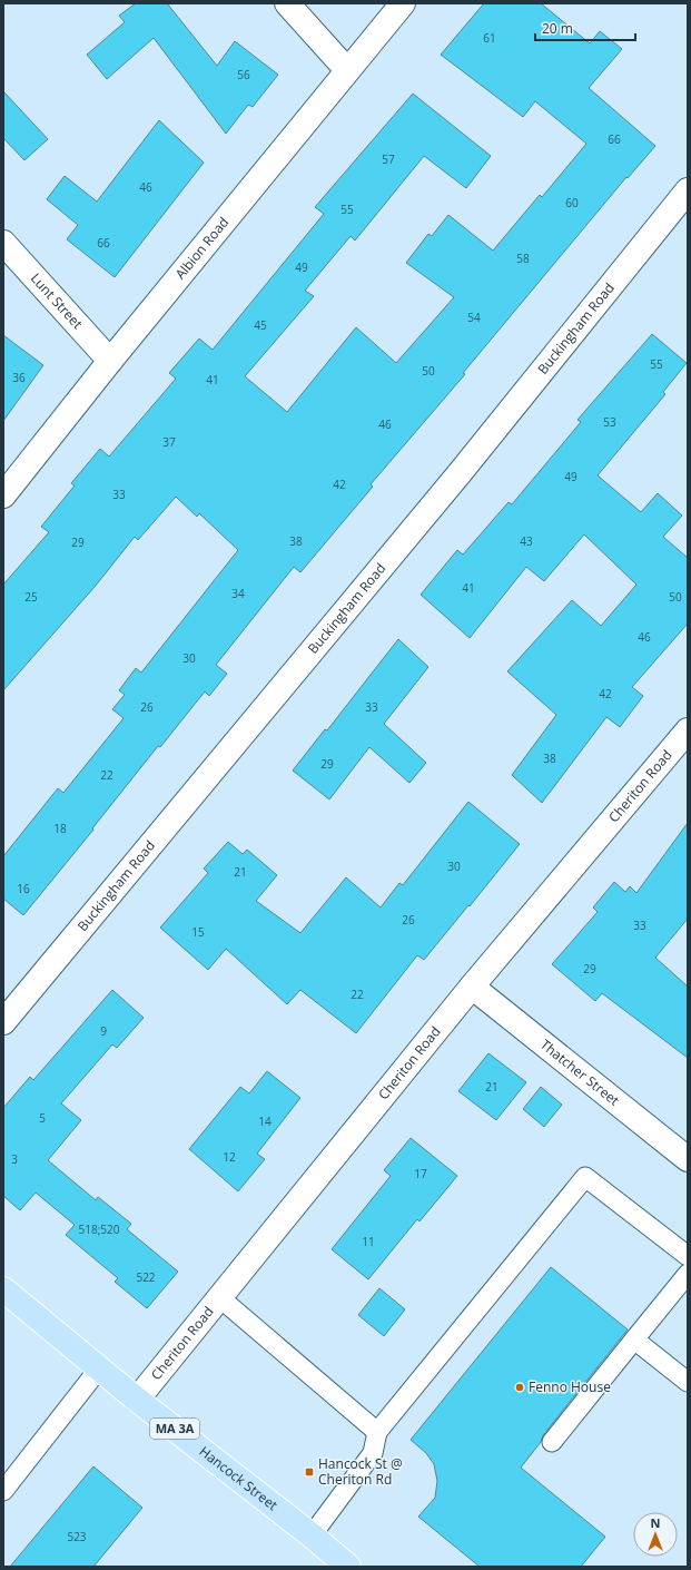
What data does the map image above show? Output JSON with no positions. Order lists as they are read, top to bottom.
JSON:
{
  "streets": {
    "main road": ["MA 3A", "Hancock Street"],
    "street": [
      "Albion Road",
      "Lunt Street",
      "Buckingham Road",
      "Cheriton Road",
      "Thatcher Street"
    ]
  },
  "crossings": [
    ["Albion Road", "Lunt Street"],
    ["Cheriton Road", "Thatcher Street"],
    ["Cheriton Road", "Hancock Street"]
  ],
  "places": {
    "other": ["Fenno House"],
    "transit": ["Hancock St @ Cheriton Rd"]
  },
  "house_numbers": [
    "61",
    "56",
    "66",
    "57",
    "46",
    "60",
    "55",
    "66",
    "58",
    "49",
    "54",
    "45",
    "55",
    "50",
    "36",
    "41",
    "53",
    "46",
    "37",
    "49",
    "42",
    "33",
    "38",
    "43",
    "29",
    "41",
    "34",
    "25",
    "50",
    "46",
    "30",
    "42",
    "26",
    "33",
    "38",
    "29",
    "22",
    "18",
    "30",
    "21",
    "16",
    "26",
    "33",
    "15",
    "29",
    "22",
    "9",
    "21",
    "5",
    "14",
    "12",
    "3",
    "17",
    "518;520",
    "11",
    "522",
    "523"
  ],
  "scale_bar": "20 m",
  "north": "top"
}
